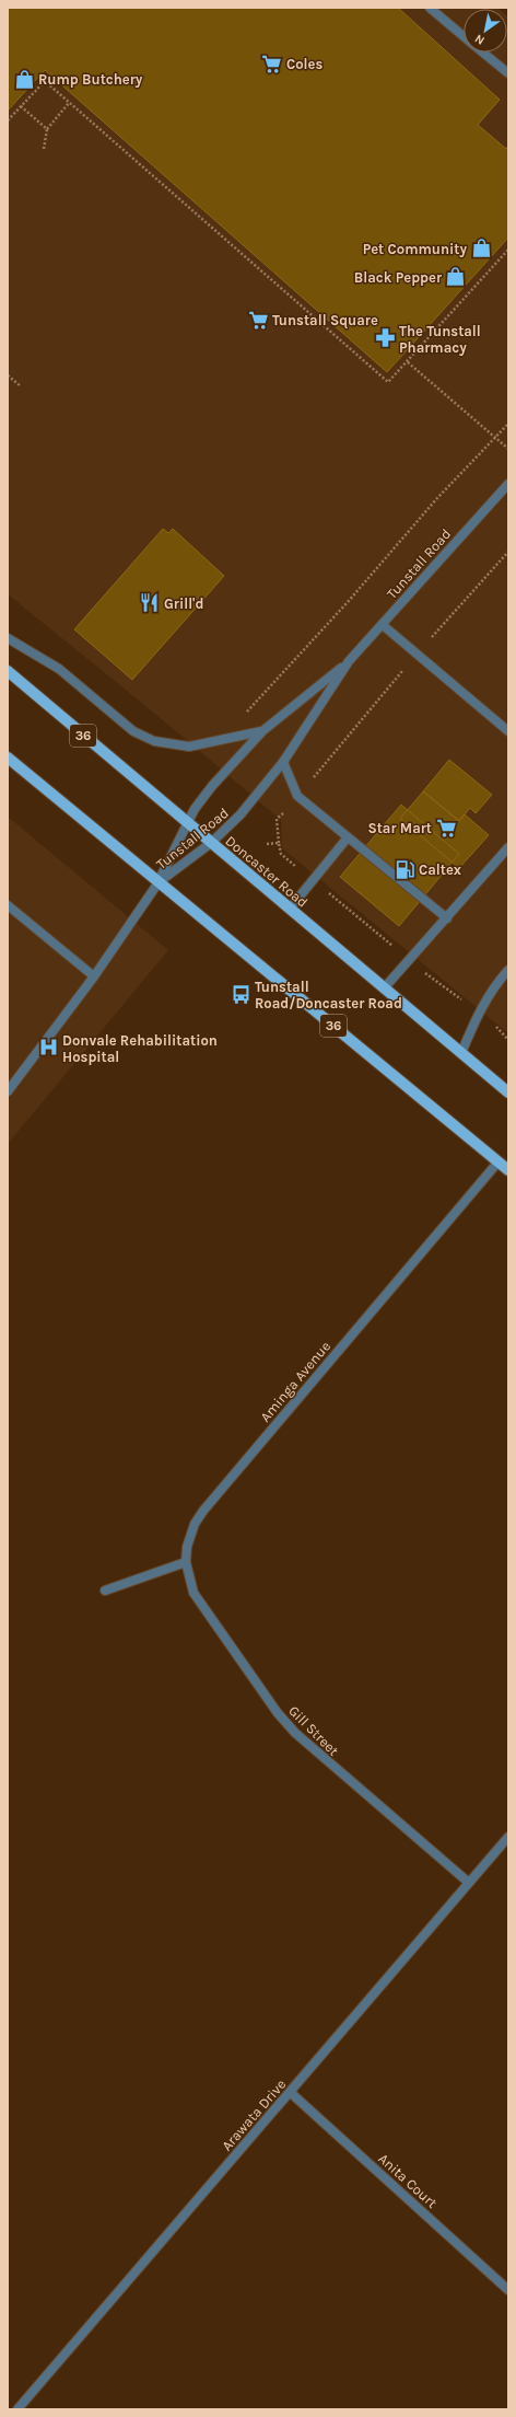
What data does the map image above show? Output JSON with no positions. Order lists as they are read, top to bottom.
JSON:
{
  "streets": {
    "main road": ["36", "Doncaster Road"],
    "street": [
      "Tunstall Road",
      "Aminga Avenue",
      "Gill Street",
      "Arawata Drive",
      "Anita Court"
    ]
  },
  "crossings": [
    ["Tunstall Road", "36"],
    ["Tunstall Road", "Doncaster Road"],
    ["36", "Aminga Avenue"],
    ["Aminga Avenue", "Gill Street"],
    ["Gill Street", "Arawata Drive"],
    ["Arawata Drive", "Anita Court"]
  ],
  "places": {
    "supermarket": ["Coles", "Tunstall Square", "Star Mart"],
    "shop": ["Rump Butchery", "Pet Community", "Black Pepper"],
    "pharmacy": ["The Tunstall Pharmacy"],
    "restaurant": ["Grill'd"],
    "fuel station": ["Caltex"],
    "bus stop": ["Tunstall Road/Doncaster Road"],
    "hospital": ["Donvale Rehabilitation Hospital"]
  },
  "north": "bottom left"
}
